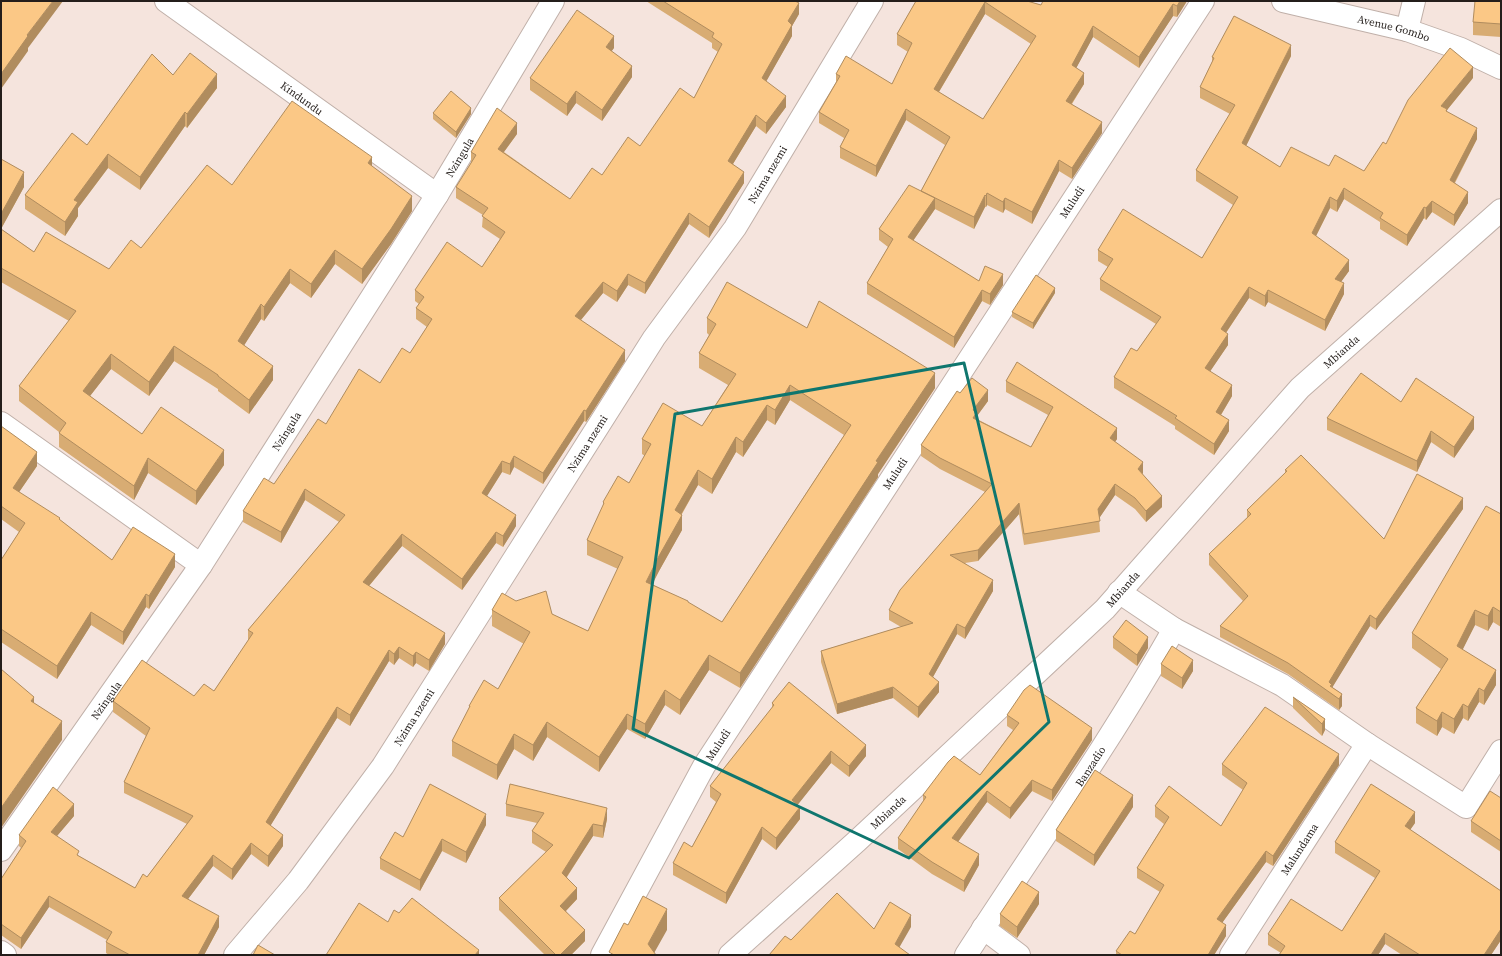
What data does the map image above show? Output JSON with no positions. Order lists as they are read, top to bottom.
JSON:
{
  "streets": {
    "street": [
      "Avenue Gombo",
      "Kindundu",
      "Nzingula",
      "Nzima nzemi",
      "Muludi",
      "Mbianda",
      "Banzadio",
      "Malundama"
    ]
  },
  "crossings": [
    ["Kindundu", "Nzingula"]
  ]
}
